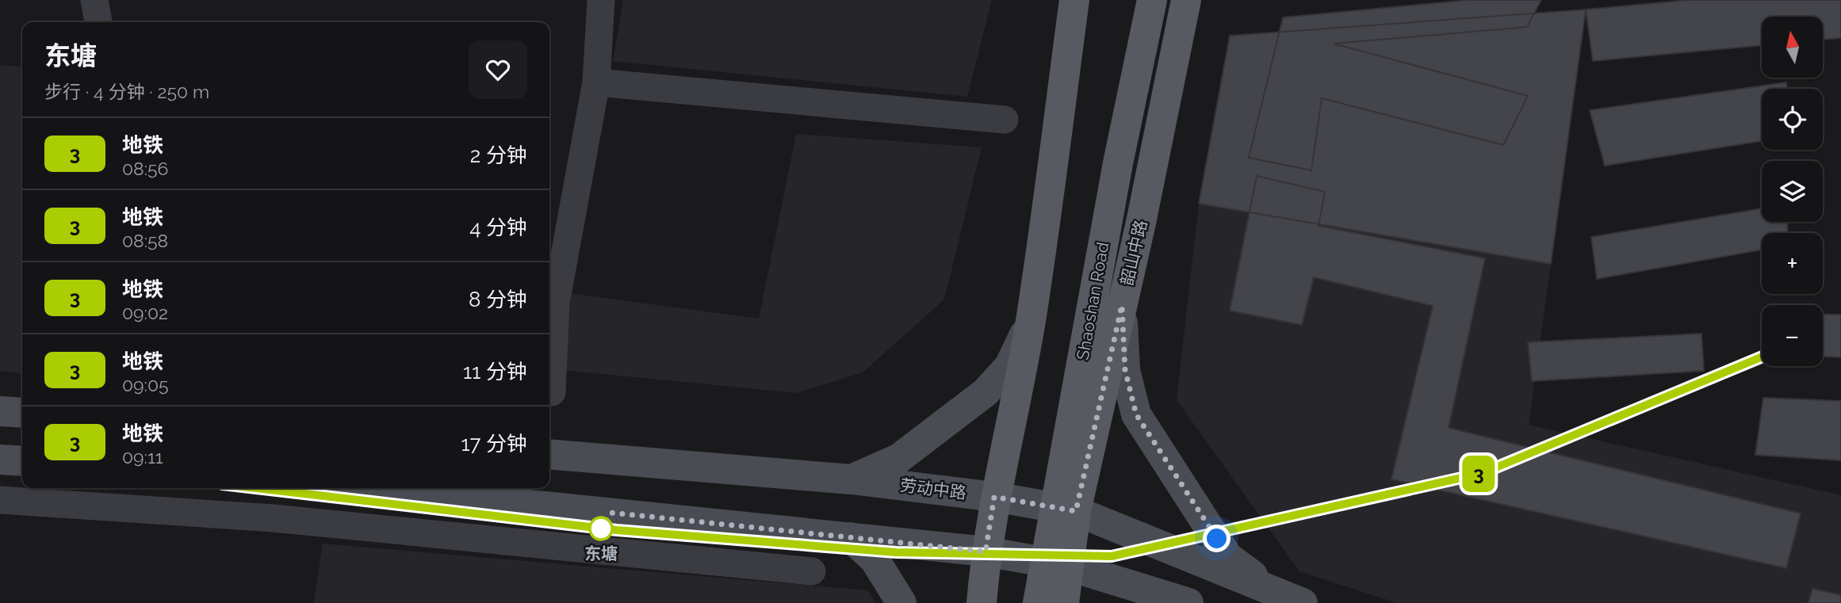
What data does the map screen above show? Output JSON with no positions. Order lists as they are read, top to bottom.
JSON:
{
  "streets": {
    "main road": ["韶山中路", "Shaoshan Road", "劳动中路"]
  },
  "crossings": [
    ["韶山中路", "劳动中路"]
  ],
  "places": ["东塘"],
  "lines": ["metro line 3"],
  "north": "top",
  "page": {
    "on_map": "3",
    "map_buttons": ["+", "−"],
    "heading": ["东塘", "步行 · 4 分钟 · 250 m"],
    "list": [
      {
        "mark": "3",
        "name": "地铁",
        "note": "08:56",
        "value": "2 分钟"
      },
      {
        "mark": "3",
        "name": "地铁",
        "note": "08:58",
        "value": "4 分钟"
      },
      {
        "mark": "3",
        "name": "地铁",
        "note": "09:02",
        "value": "8 分钟"
      },
      {
        "mark": "3",
        "name": "地铁",
        "note": "09:05",
        "value": "11 分钟"
      },
      {
        "mark": "3",
        "name": "地铁",
        "note": "09:11",
        "value": "17 分钟"
      }
    ]
  }
}
